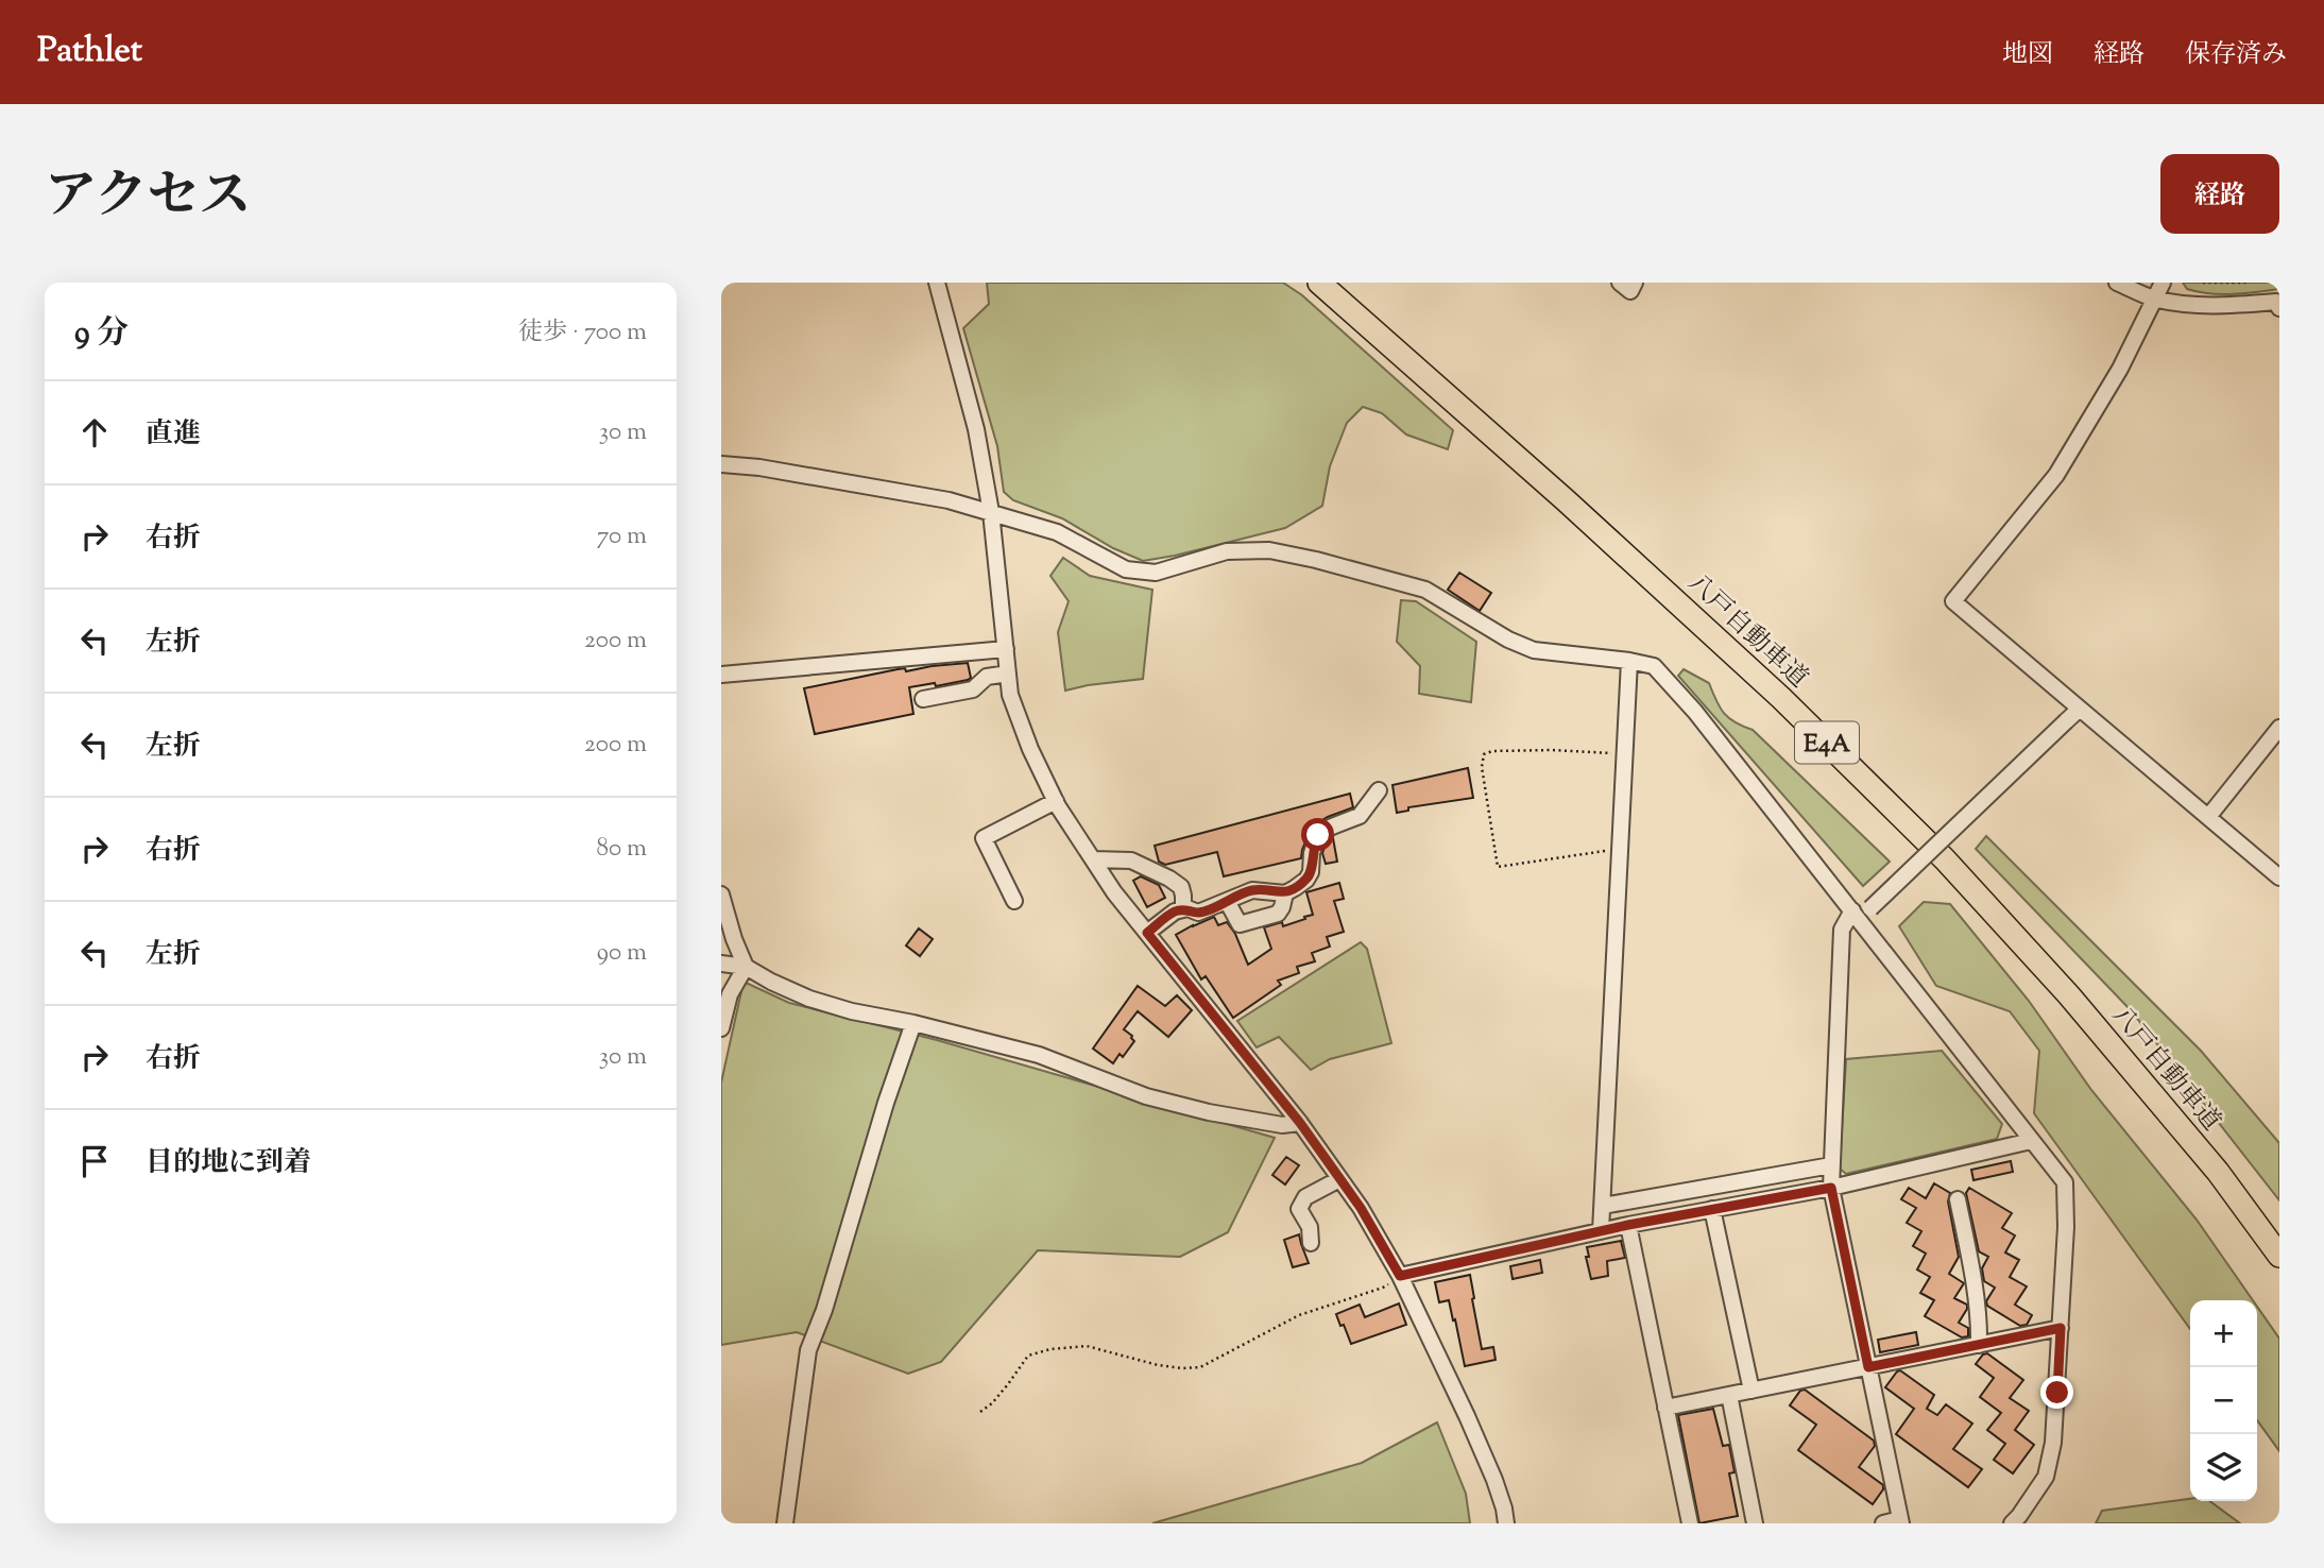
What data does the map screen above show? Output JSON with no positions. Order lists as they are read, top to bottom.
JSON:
{
  "streets": {
    "highway": ["八戸自動車道", "E4A"]
  },
  "page": {
    "header": "Pathlet",
    "nav": ["地図", "経路", "保存済み"],
    "title": "アクセス",
    "buttons": "経路",
    "heading": ["9 分", "徒歩 · 700 m"],
    "list": [
      ["直進", "30 m"],
      ["右折", "70 m"],
      ["左折", "200 m"],
      ["左折", "200 m"],
      ["右折", "80 m"],
      ["左折", "90 m"],
      ["右折", "30 m"],
      "目的地に到着"
    ],
    "map_buttons": ["+", "−"]
  }
}
